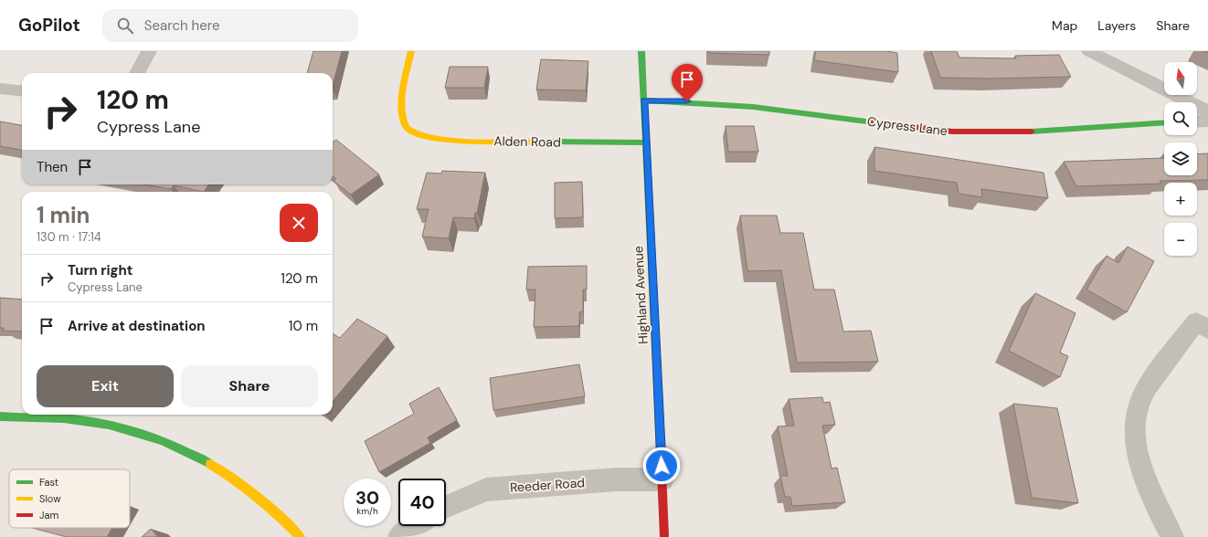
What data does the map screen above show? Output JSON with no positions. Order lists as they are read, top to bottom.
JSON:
{
  "streets": {
    "street": [
      "Cypress Lane",
      "Alden Road",
      "Highland Avenue",
      "Reeder Road"
    ]
  },
  "crossings": [
    ["Cypress Lane", "Highland Avenue"],
    ["Alden Road", "Highland Avenue"],
    ["Highland Avenue", "Reeder Road"]
  ],
  "legend": ["Fast", "Slow", "Jam"],
  "north": "top",
  "page": {
    "header": "GoPilot",
    "search": "Search here",
    "nav": ["Map", "Layers", "Share"],
    "map_buttons": ["+", "−"],
    "turn": ["120 m", "Cypress Lane"],
    "then": "Then",
    "heading": ["1 min", "130 m · 17:14"],
    "list": [
      {
        "name": "Turn right",
        "note": "Cypress Lane",
        "value": "120 m"
      },
      {
        "name": "Arrive at destination",
        "value": "10 m"
      }
    ],
    "buttons": ["Exit", "Share"],
    "speed": "30 km/h",
    "limit": "40"
  }
}
